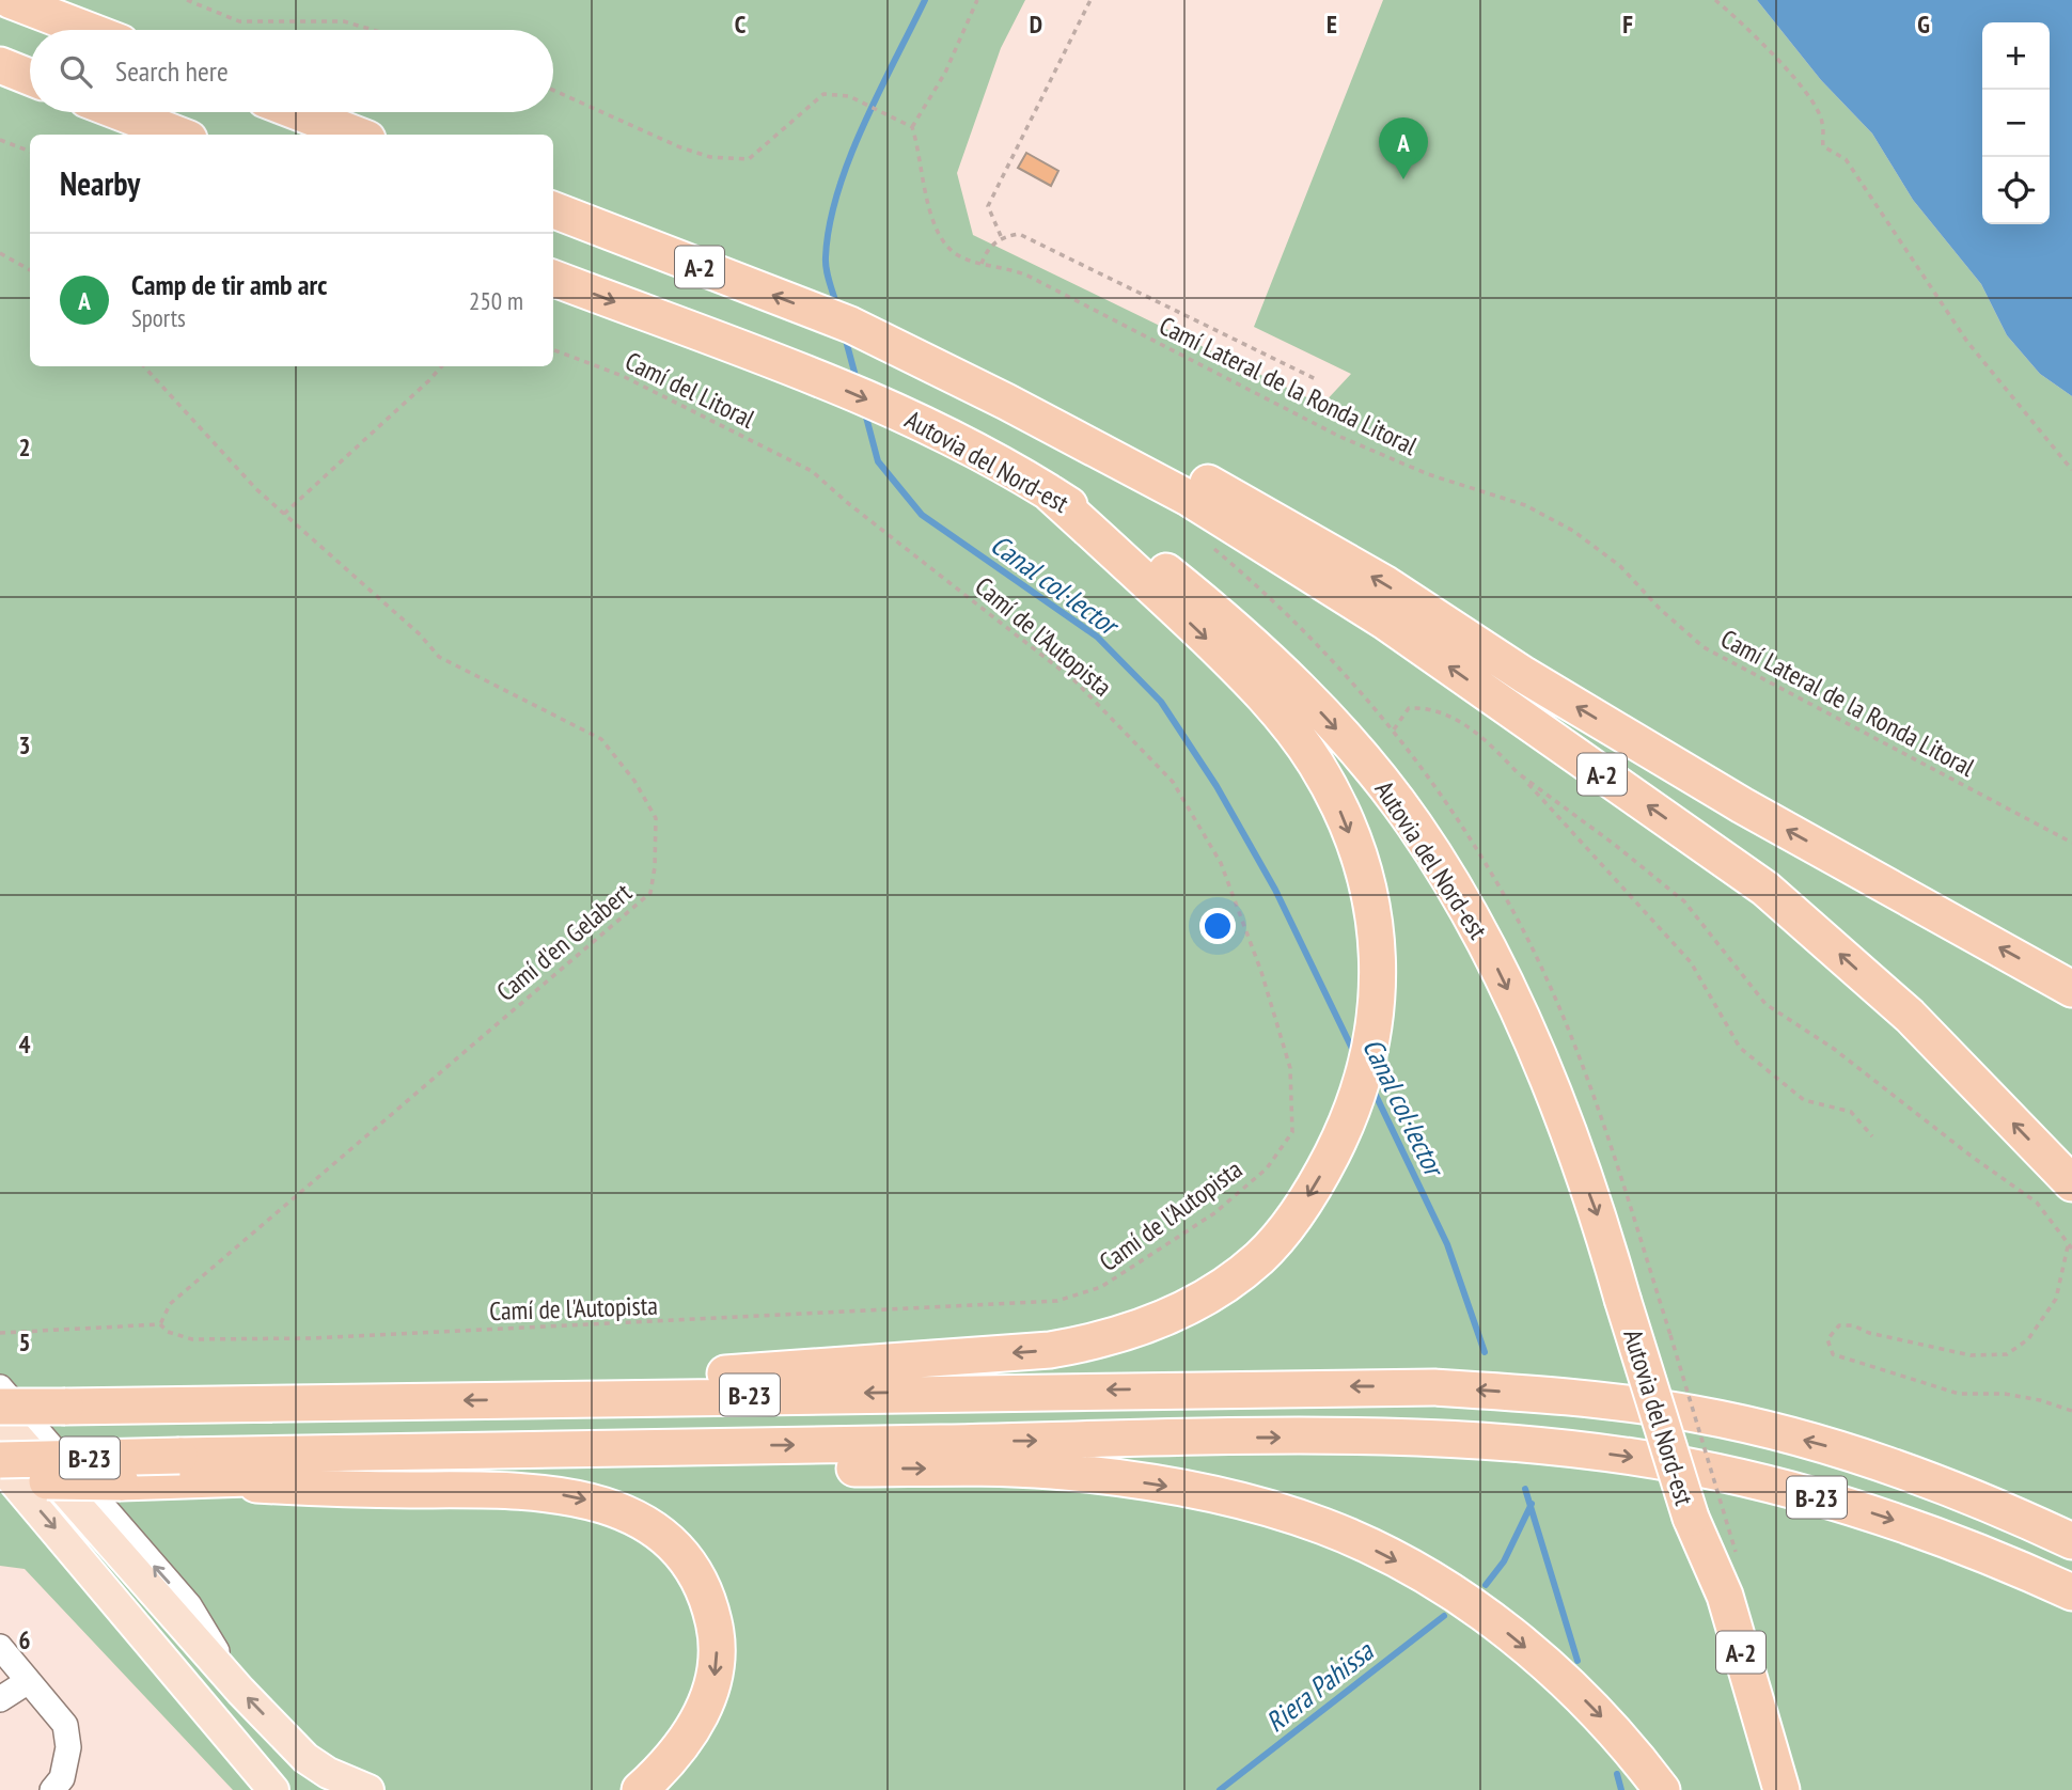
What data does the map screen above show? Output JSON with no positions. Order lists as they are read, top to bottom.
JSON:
{
  "streets": {
    "highway": ["A-2", "Autovia del Nord-est", "B-23"],
    "path": [
      "Camí Lateral de la Ronda Litoral",
      "Camí del Litoral",
      "Camí de l'Autopista",
      "Camí d'en Gelabert"
    ]
  },
  "crossings": [
    ["A-2", "Autovia del Nord-est"],
    ["Camí del Litoral", "Camí de l'Autopista"],
    ["Camí de l'Autopista", "Camí d'en Gelabert"]
  ],
  "water": ["Canal col·lector", "Riera Pahissa"],
  "page": {
    "map_buttons": ["+", "−"],
    "search": "Search here",
    "pins": "A",
    "heading": "Nearby",
    "list": [
      {
        "mark": "A",
        "name": "Camp de tir amb arc",
        "note": "Sports",
        "value": "250 m"
      }
    ]
  },
  "grid": {
    "columns": [
      "C",
      "D",
      "E",
      "F",
      "G"
    ],
    "rows": [
      "2",
      "3",
      "4",
      "5",
      "6"
    ]
  }
}
